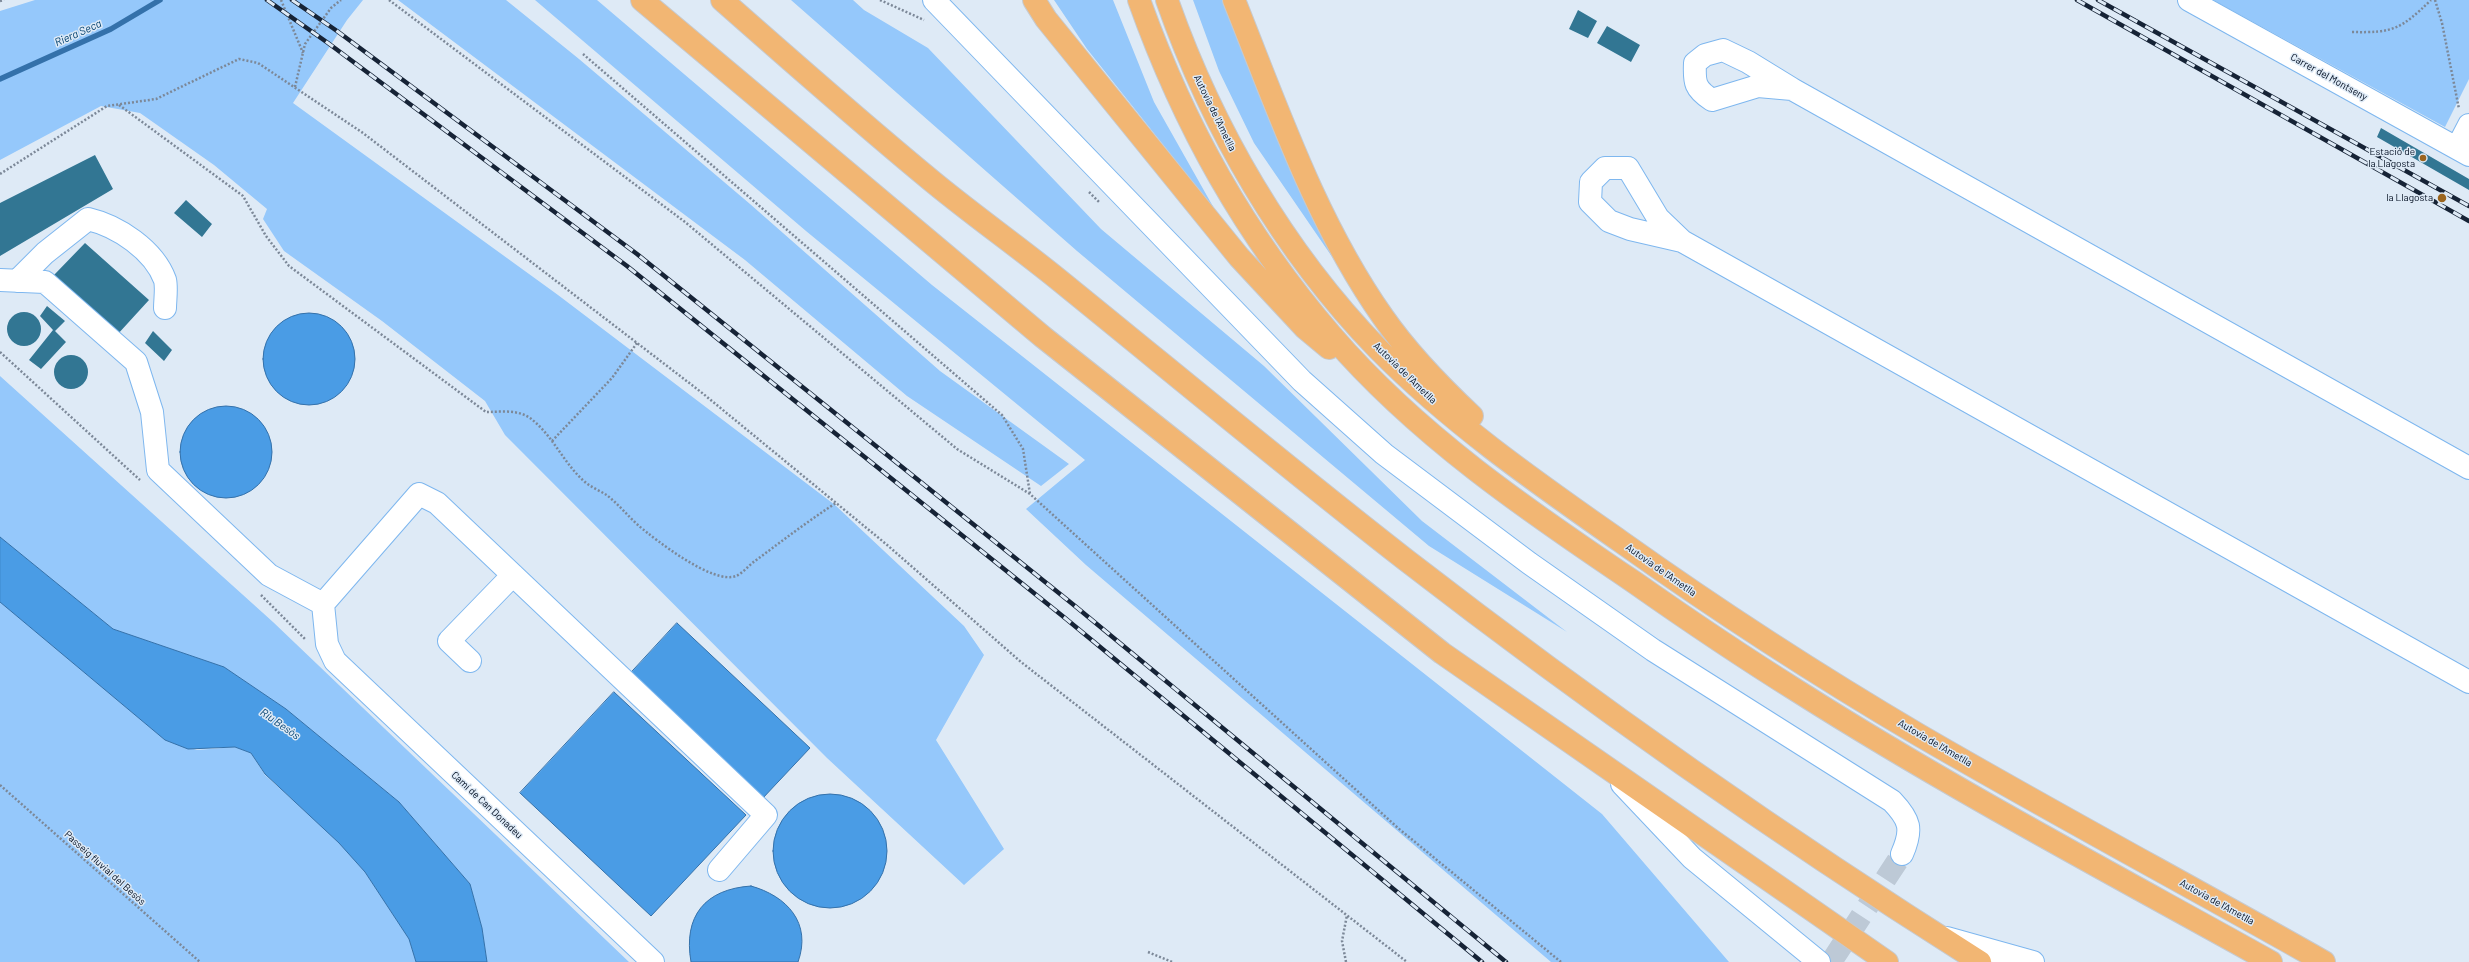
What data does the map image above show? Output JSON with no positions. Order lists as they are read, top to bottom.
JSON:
{
  "streets": {
    "highway": ["Autovia de l'Ametlla"],
    "street": ["Carrer del Montseny", "Camí de Can Donadeu"],
    "path": ["Passeig fluvial del Besòs"]
  },
  "water": ["Riera Seca", "Riu Besòs"],
  "places": ["Estació de la Llagosta", "la Llagosta"]
}
